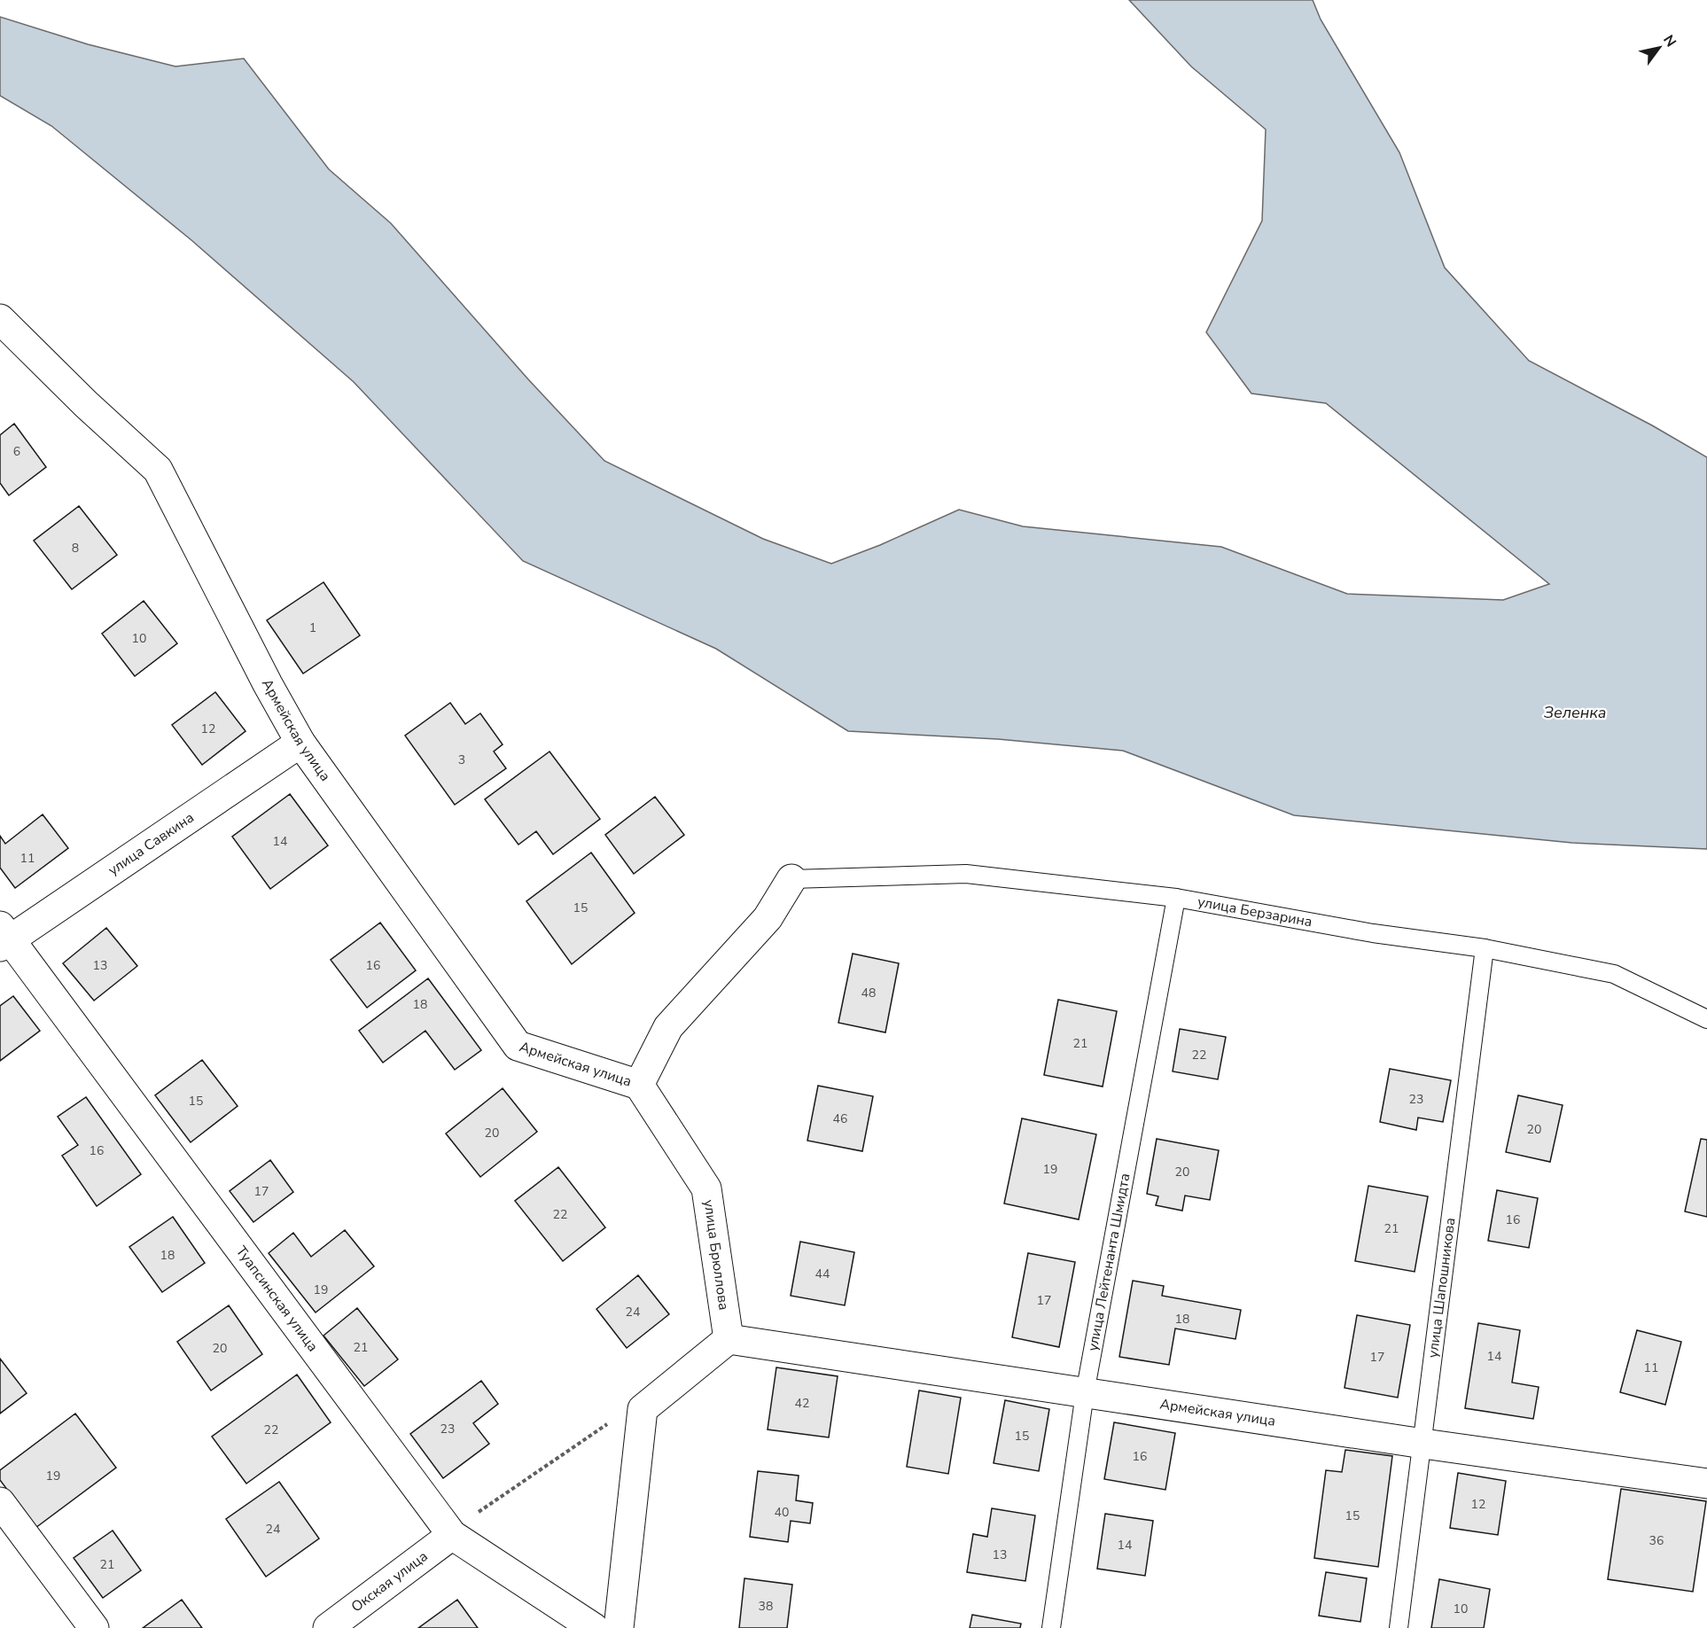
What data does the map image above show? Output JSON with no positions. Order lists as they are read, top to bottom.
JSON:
{
  "streets": {
    "street": [
      "Армейская улица",
      "улица Савкина",
      "улица Брюллова",
      "Туапсинская улица",
      "Окская улица"
    ],
    "lane": ["улица Берзарина", "улица Лейтенанта Шмидта", "улица Шапошникова"]
  },
  "crossings": [
    ["Армейская улица", "улица Савкина"],
    ["Армейская улица", "улица Брюллова"],
    ["Армейская улица", "улица Лейтенанта Шмидта"],
    ["Армейская улица", "улица Шапошникова"],
    ["улица Савкина", "Туапсинская улица"],
    ["улица Берзарина", "улица Лейтенанта Шмидта"],
    ["улица Берзарина", "улица Шапошникова"],
    ["Туапсинская улица", "Окская улица"]
  ],
  "water": ["Зеленка"],
  "house_numbers": [
    "6",
    "8",
    "1",
    "10",
    "12",
    "3",
    "14",
    "11",
    "15",
    "13",
    "16",
    "48",
    "18",
    "21",
    "22",
    "23",
    "15",
    "46",
    "20",
    "20",
    "16",
    "19",
    "20",
    "17",
    "22",
    "16",
    "21",
    "18",
    "44",
    "19",
    "17",
    "24",
    "18",
    "21",
    "20",
    "14",
    "17",
    "11",
    "42",
    "23",
    "22",
    "15",
    "16",
    "19",
    "12",
    "40",
    "15",
    "24",
    "36",
    "14",
    "13",
    "21",
    "38",
    "10"
  ],
  "north": "top right"
}
